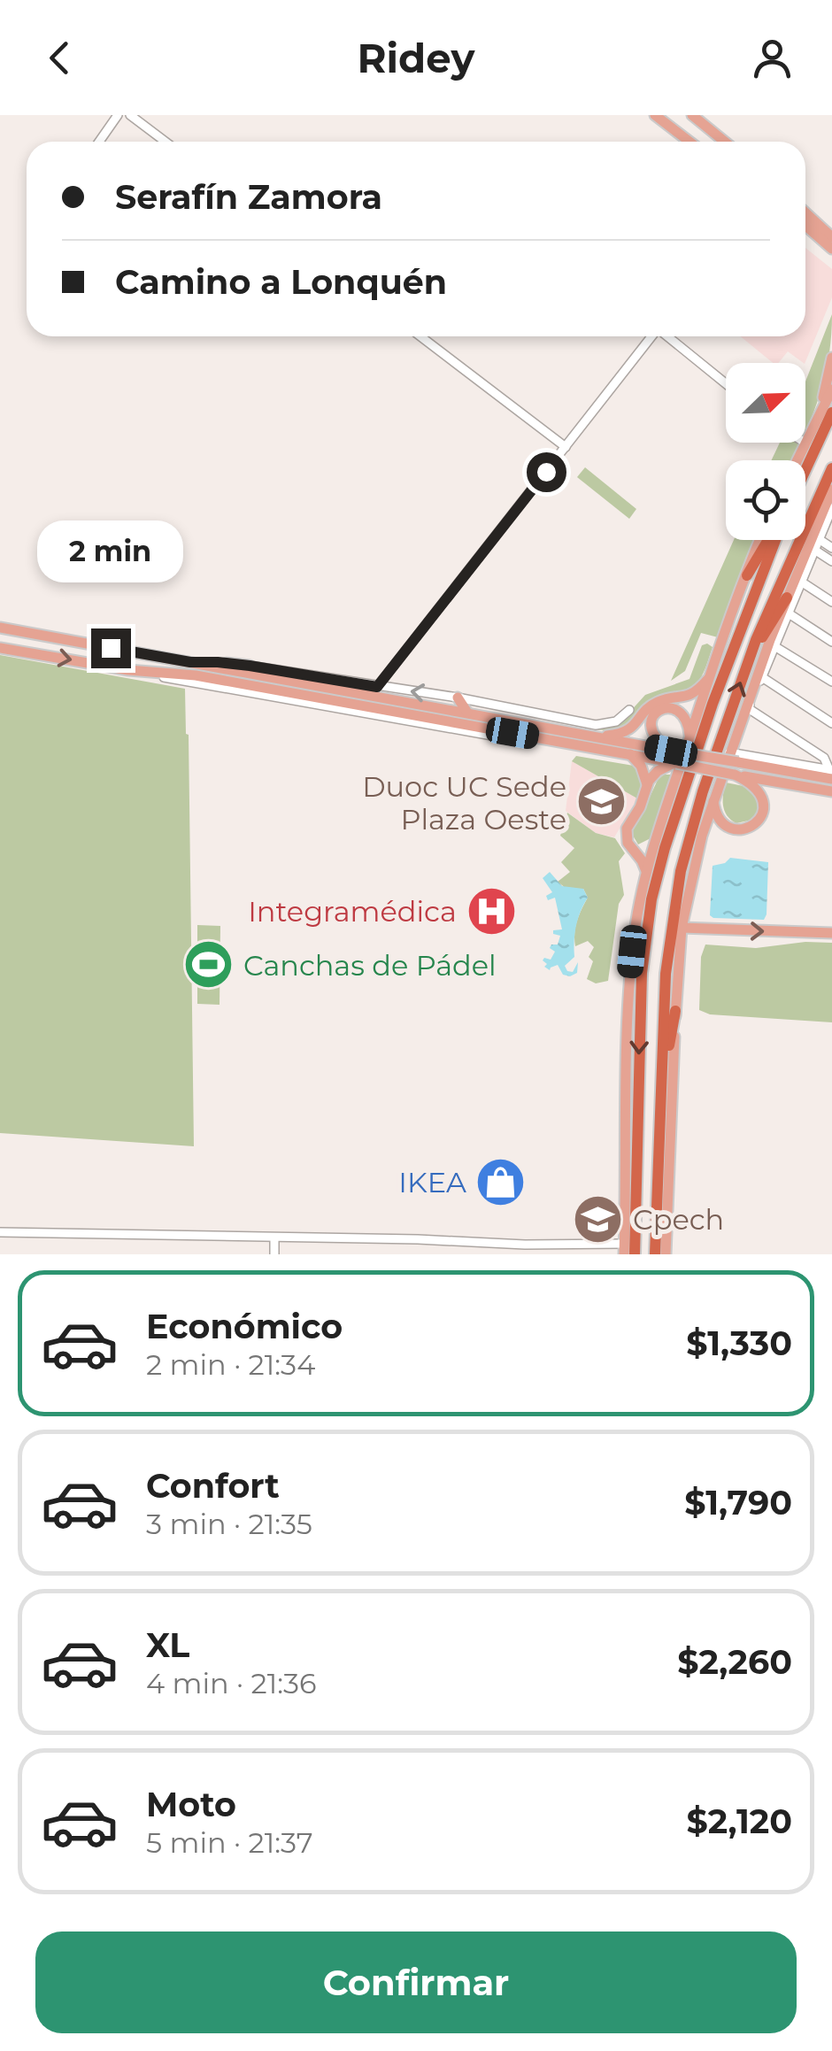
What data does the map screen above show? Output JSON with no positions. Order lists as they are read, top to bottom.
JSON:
{
  "places": {
    "school or university": ["Duoc UC Sede Plaza Oeste", "Cpech"],
    "hospital": ["Integramédica"],
    "sports": ["Canchas de Pádel"],
    "shop": ["IKEA"]
  },
  "north": "top right",
  "page": {
    "header": "Ridey",
    "banner": ["Serafín Zamora", "Camino a Lonquén"],
    "bubble": "2 min",
    "list": [
      {
        "name": "Económico",
        "note": "2 min · 21:34",
        "value": "$1,330"
      },
      {
        "name": "Confort",
        "note": "3 min · 21:35",
        "value": "$1,790"
      },
      {
        "name": "XL",
        "note": "4 min · 21:36",
        "value": "$2,260"
      },
      {
        "name": "Moto",
        "note": "5 min · 21:37",
        "value": "$2,120"
      }
    ],
    "buttons": "Confirmar"
  }
}
